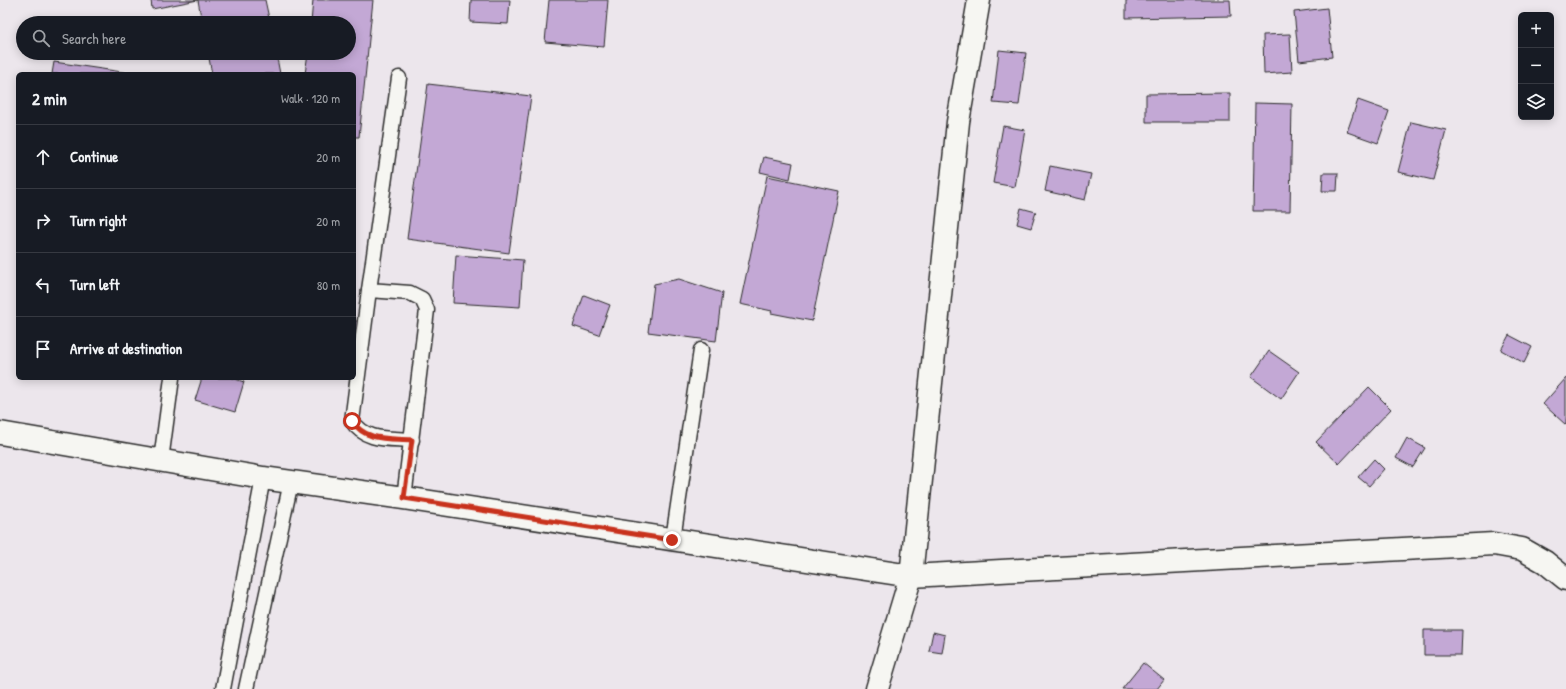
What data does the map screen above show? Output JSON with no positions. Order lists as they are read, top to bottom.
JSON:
{
  "page": {
    "map_buttons": ["+", "−"],
    "search": "Search here",
    "heading": ["2 min", "Walk · 120 m"],
    "list": [
      ["Continue", "20 m"],
      ["Turn right", "20 m"],
      ["Turn left", "80 m"],
      "Arrive at destination"
    ]
  }
}
